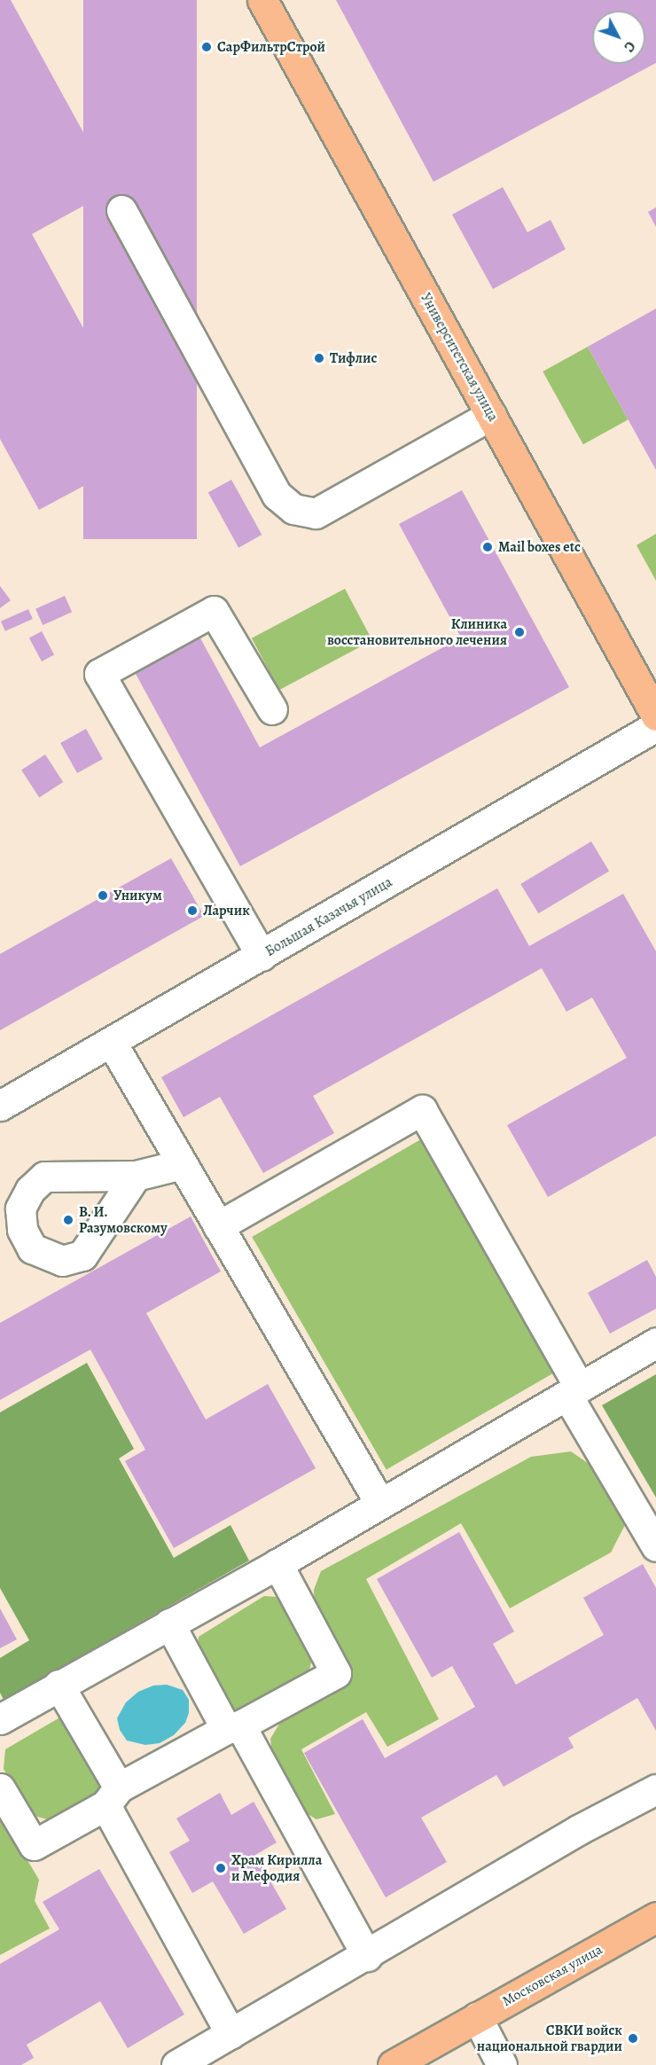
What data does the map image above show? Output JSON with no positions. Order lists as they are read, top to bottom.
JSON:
{
  "streets": {
    "main road": ["Университетская улица", "Московская улица"],
    "street": ["Большая Казачья улица"]
  },
  "places": [
    "СарФильтрСтрой",
    "Тифлис",
    "Mail boxes etc",
    "Клиника восстановительного лечения",
    "Уникум",
    "Ларчик",
    "В. И. Разумовскому",
    "Храм Кирилла и Мефодия",
    "СВКИ войск национальной гвардии"
  ],
  "north": "bottom right"
}
